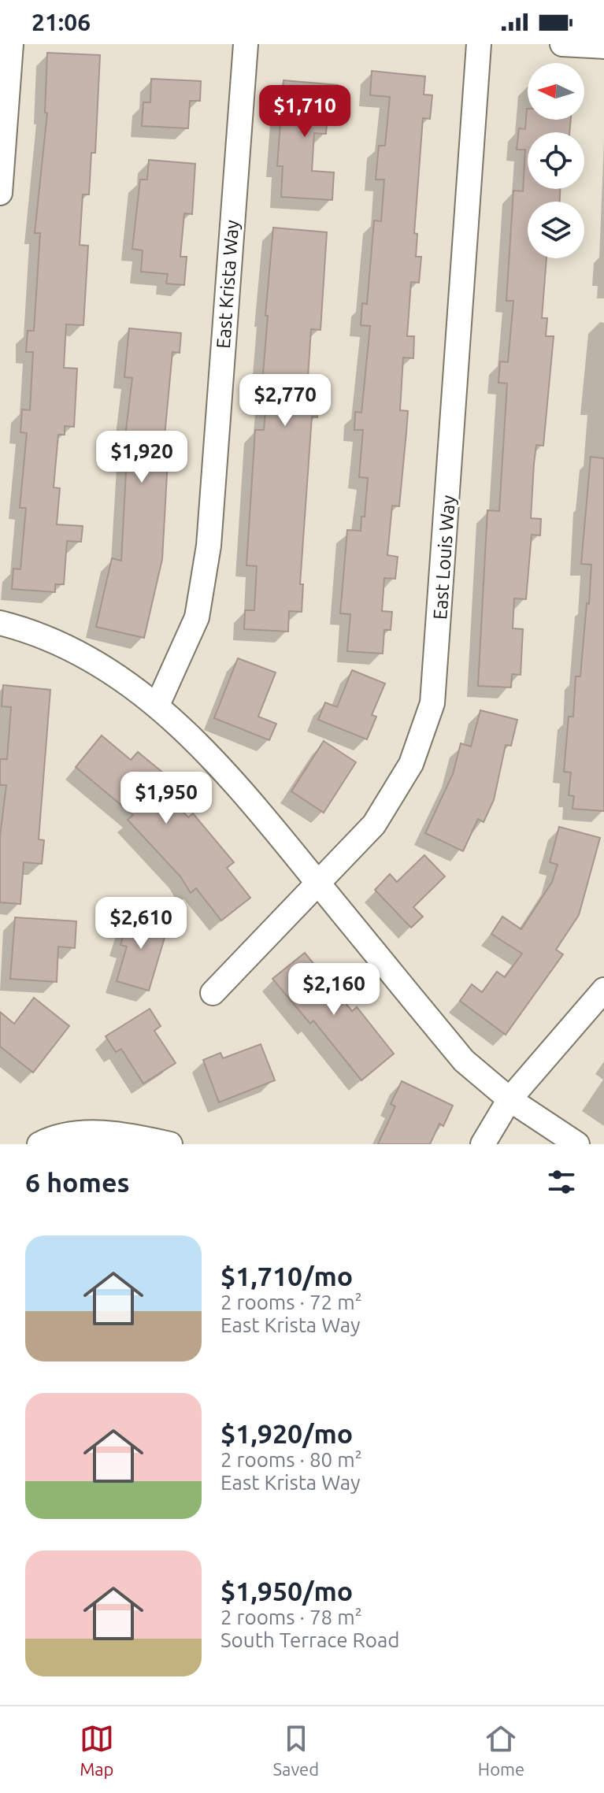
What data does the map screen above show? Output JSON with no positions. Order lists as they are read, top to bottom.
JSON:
{
  "streets": {
    "street": ["East Krista Way", "East Louis Way"]
  },
  "north": "left",
  "page": {
    "status": "21:06",
    "price": [
      "$1,710",
      "$2,770",
      "$1,920",
      "$1,950",
      "$2,610",
      "$2,160"
    ],
    "heading": "6 homes",
    "list": [
      {
        "name": "$1,710/mo",
        "note": "2 rooms · 72 m² · East Krista Way"
      },
      {
        "name": "$1,920/mo",
        "note": "2 rooms · 80 m² · East Krista Way"
      },
      {
        "name": "$1,950/mo",
        "note": "2 rooms · 78 m² · South Terrace Road"
      }
    ],
    "tabs": ["Map", "Saved", "Home"]
  }
}
